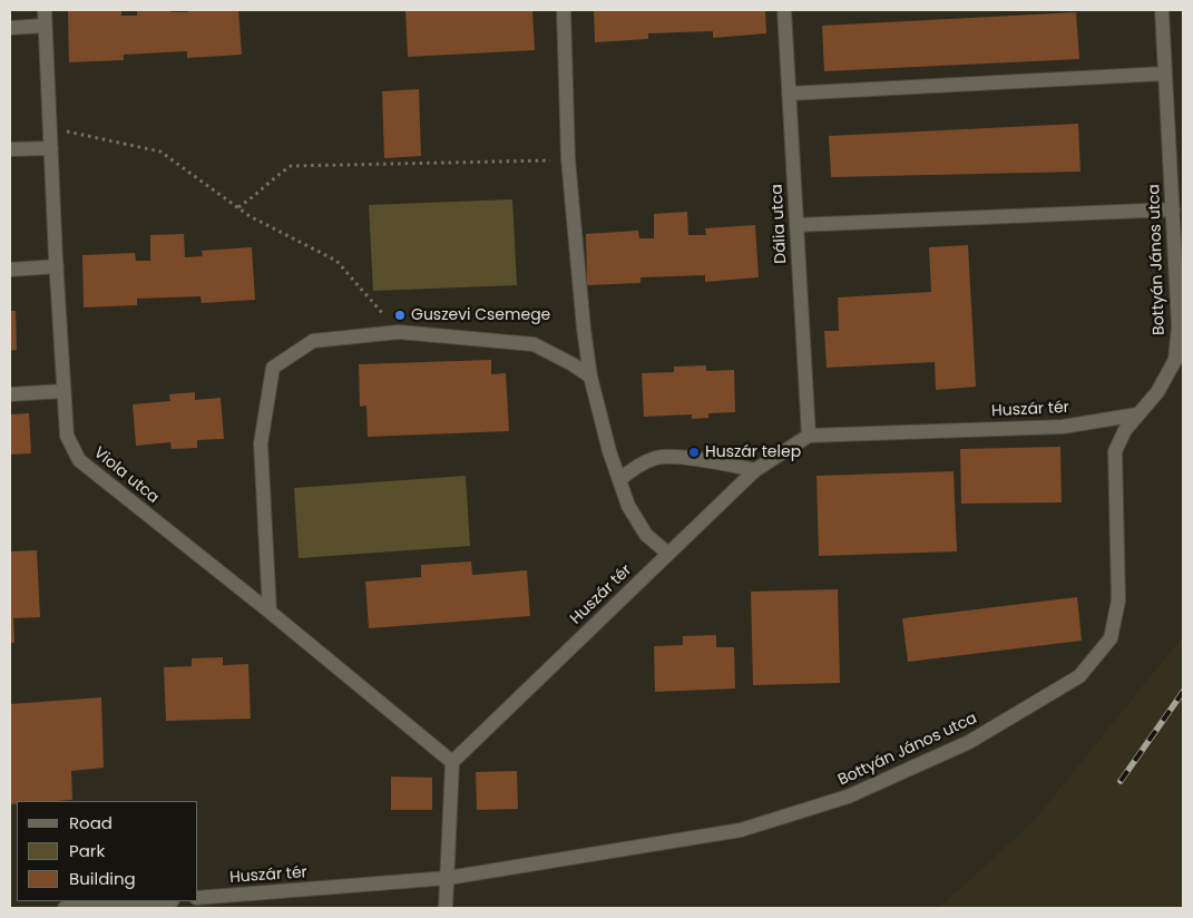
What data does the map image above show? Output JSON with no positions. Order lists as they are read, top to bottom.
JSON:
{
  "streets": {
    "street": [
      "Dália utca",
      "Bottyán János utca",
      "Huszár tér",
      "Viola utca"
    ]
  },
  "crossings": [
    ["Dália utca", "Huszár tér"],
    ["Bottyán János utca", "Huszár tér"],
    ["Huszár tér", "Viola utca"]
  ],
  "places": ["Guszevi Csemege", "Huszár telep"],
  "legend": ["Road", "Park", "Building"]
}
